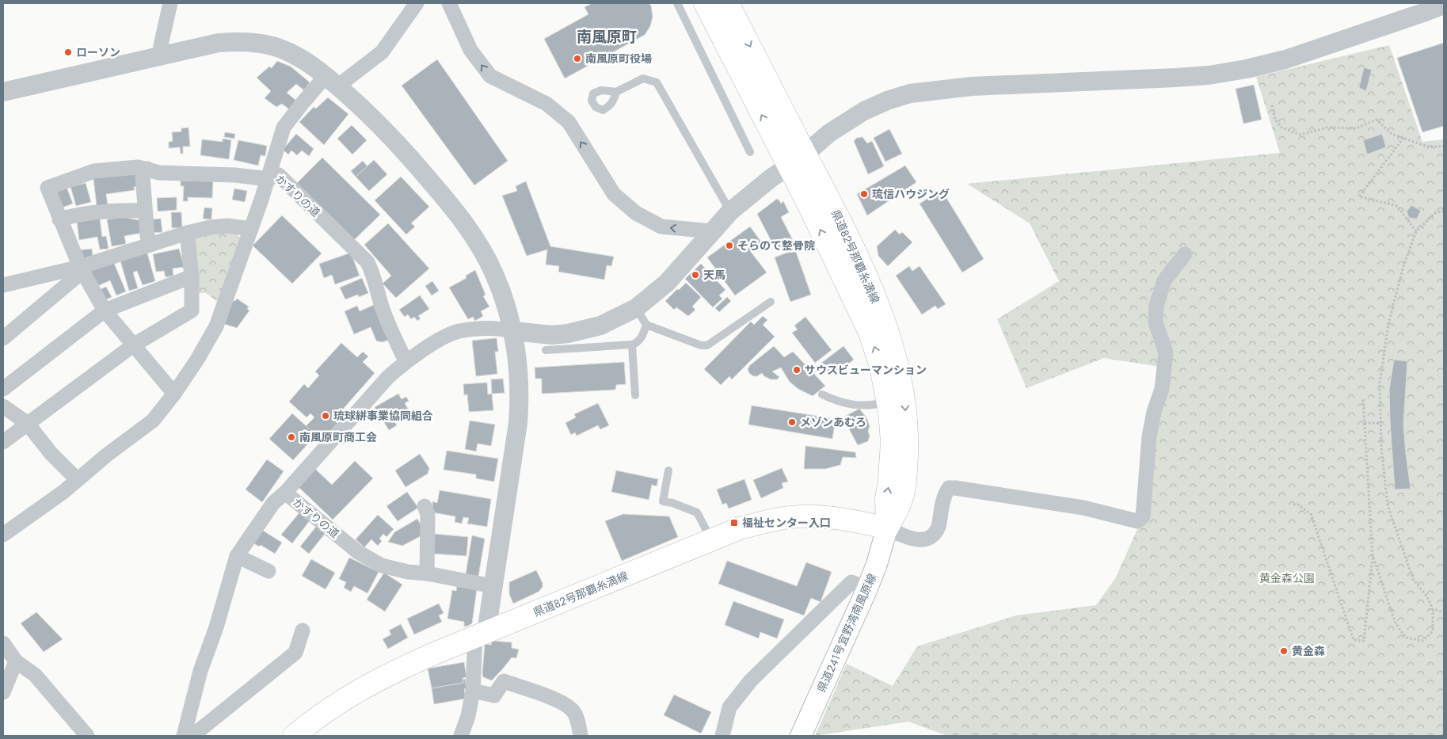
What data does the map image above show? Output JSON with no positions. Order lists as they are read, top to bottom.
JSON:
{
  "streets": {
    "main road": ["県道82号那覇糸満線", "県道241号宜野湾南風原線"],
    "street": ["かすりの道"]
  },
  "crossings": [
    ["県道82号那覇糸満線", "県道241号宜野湾南風原線"]
  ],
  "districts": ["南風原町"],
  "parks": ["黄金森公園"],
  "places": {
    "other": [
      "ローソン",
      "南風原町役場",
      "琉信ハウジング",
      "そらのて整骨院",
      "天馬",
      "サウスビューマンション",
      "琉球絣事業協同組合",
      "メゾンあむろ",
      "南風原町商工会",
      "黄金森"
    ],
    "transit": ["福祉センター入口"]
  }
}
